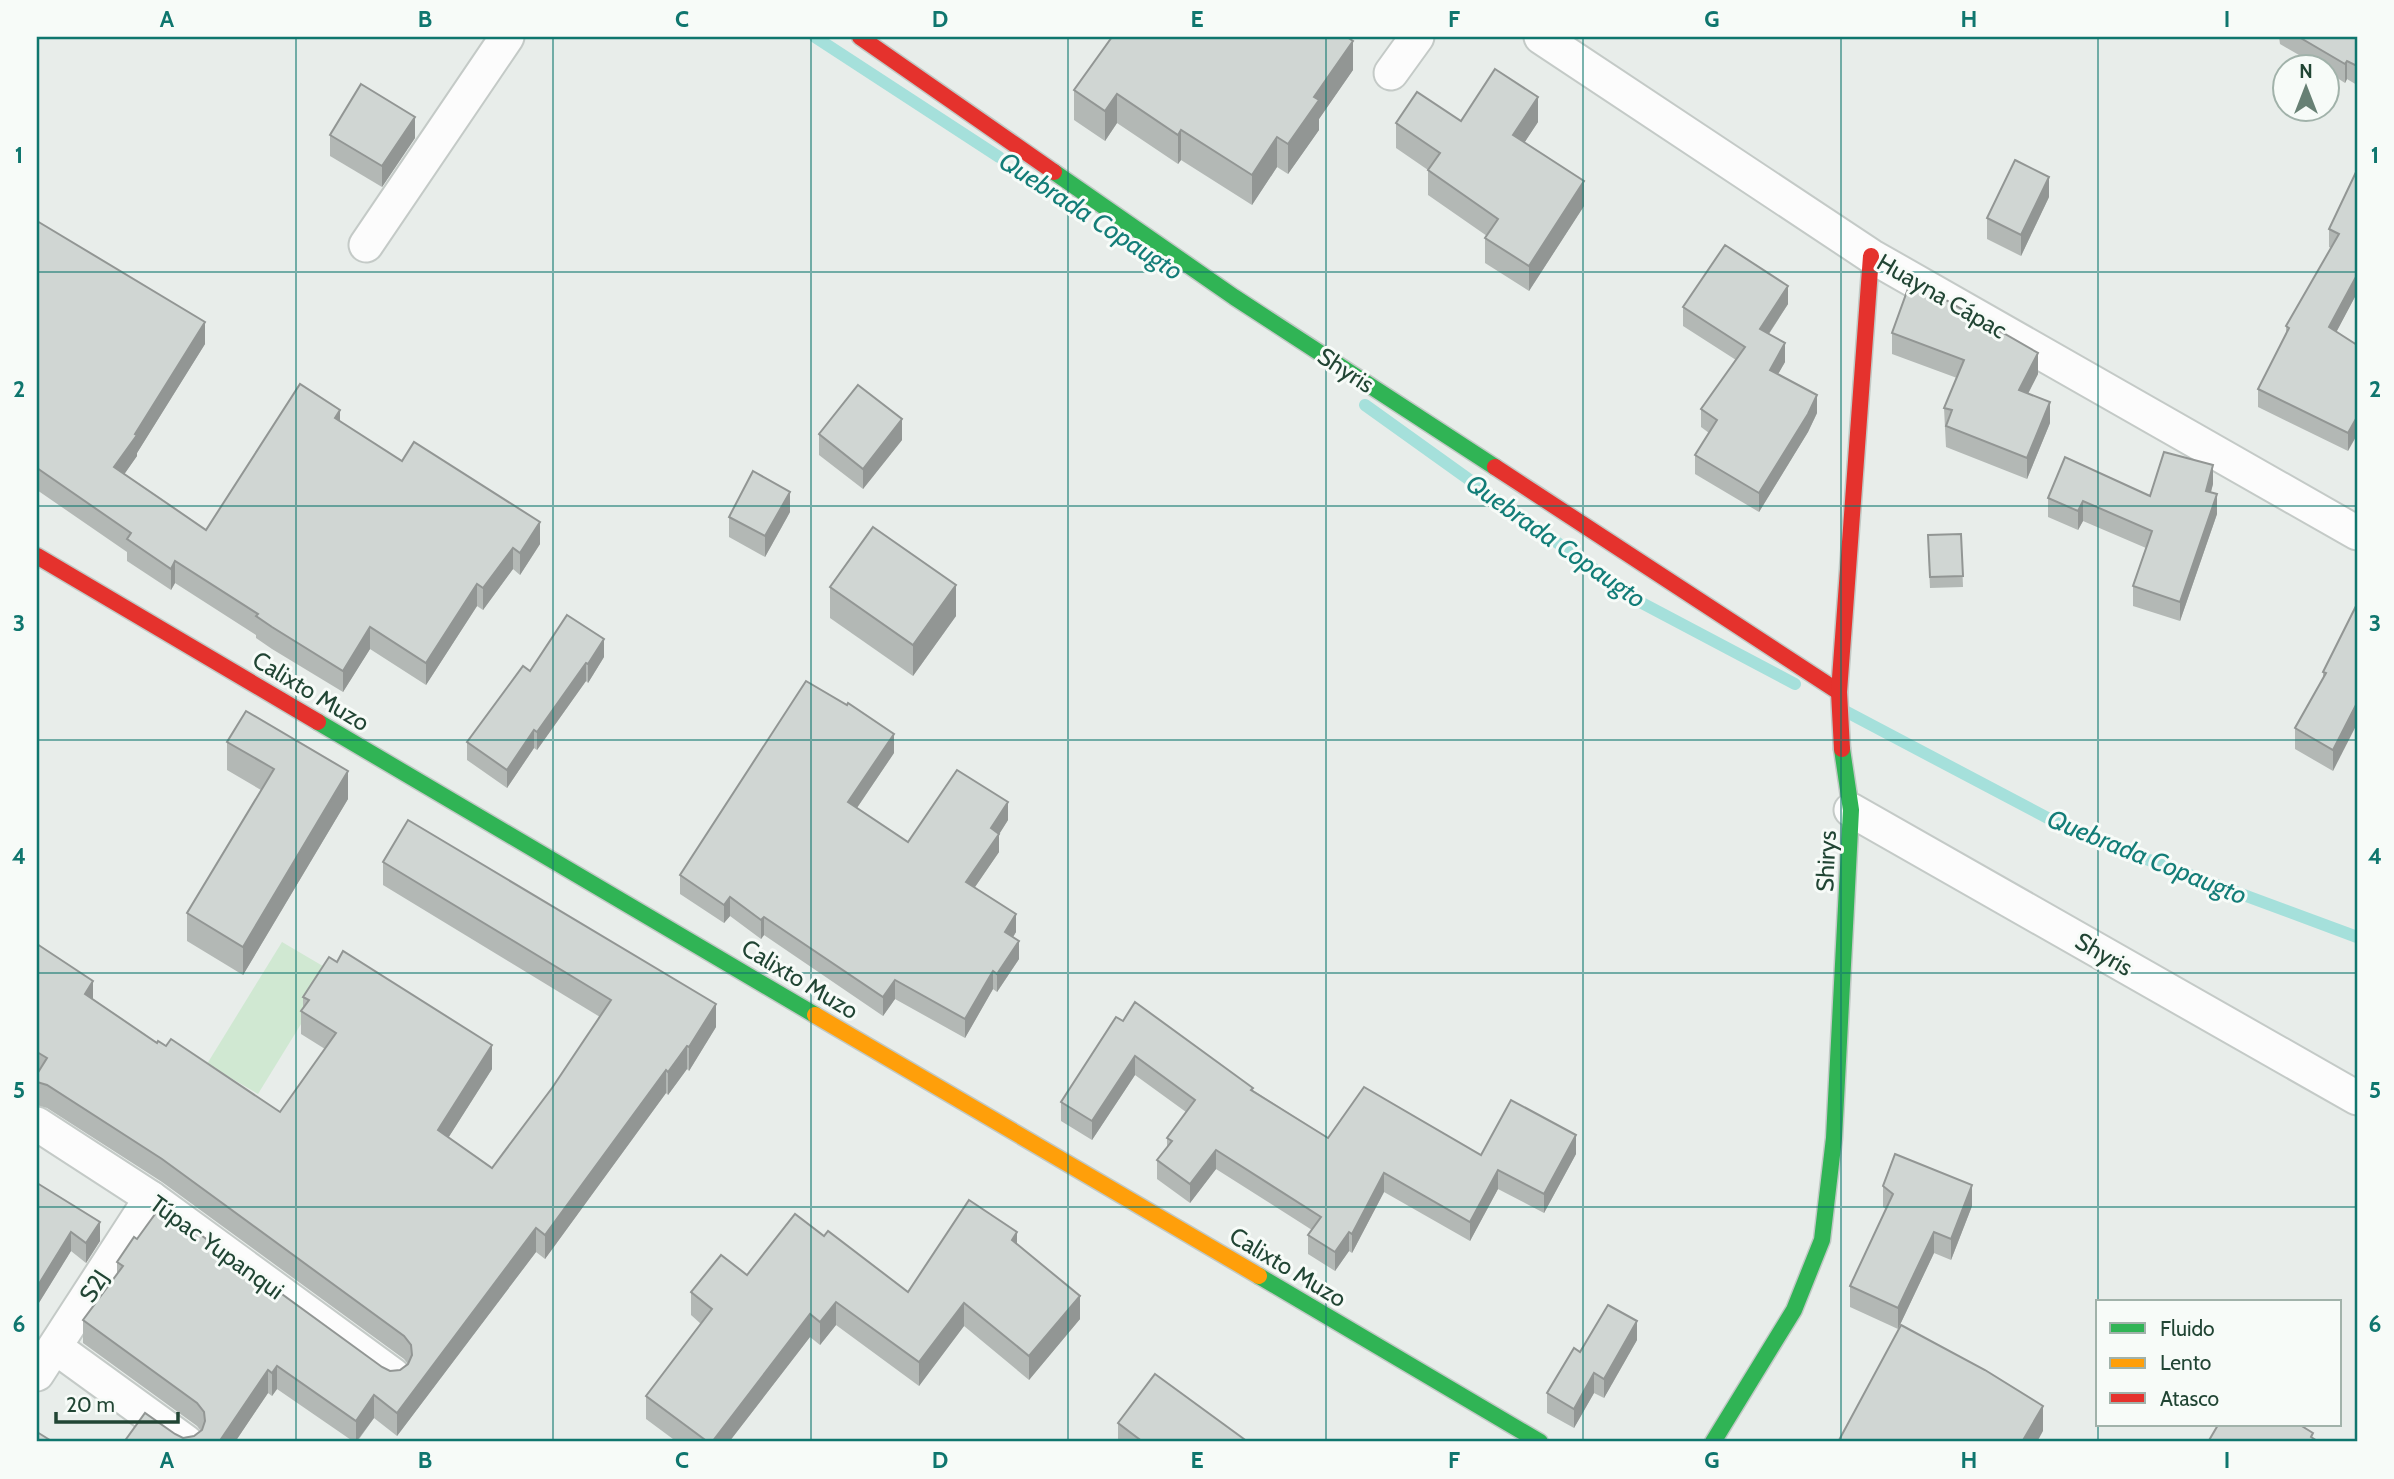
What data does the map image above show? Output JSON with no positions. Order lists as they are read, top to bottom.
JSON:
{
  "streets": {
    "street": [
      "Huayna Cápac",
      "Shyris",
      "Calixto Muzo",
      "Shirys",
      "Túpac Yupanqui",
      "S2J"
    ]
  },
  "crossings": [
    ["Huayna Cápac", "Shirys"],
    ["Shyris", "Shirys"],
    ["Túpac Yupanqui", "S2J"]
  ],
  "water": ["Quebrada Copaugto"],
  "legend": ["Fluido", "Lento", "Atasco"],
  "scale_bar": "20 m",
  "north": "top",
  "grid": {
    "columns": [
      "A",
      "B",
      "C",
      "D",
      "E",
      "F",
      "G",
      "H",
      "I"
    ],
    "rows": [
      "1",
      "2",
      "3",
      "4",
      "5",
      "6"
    ]
  }
}
